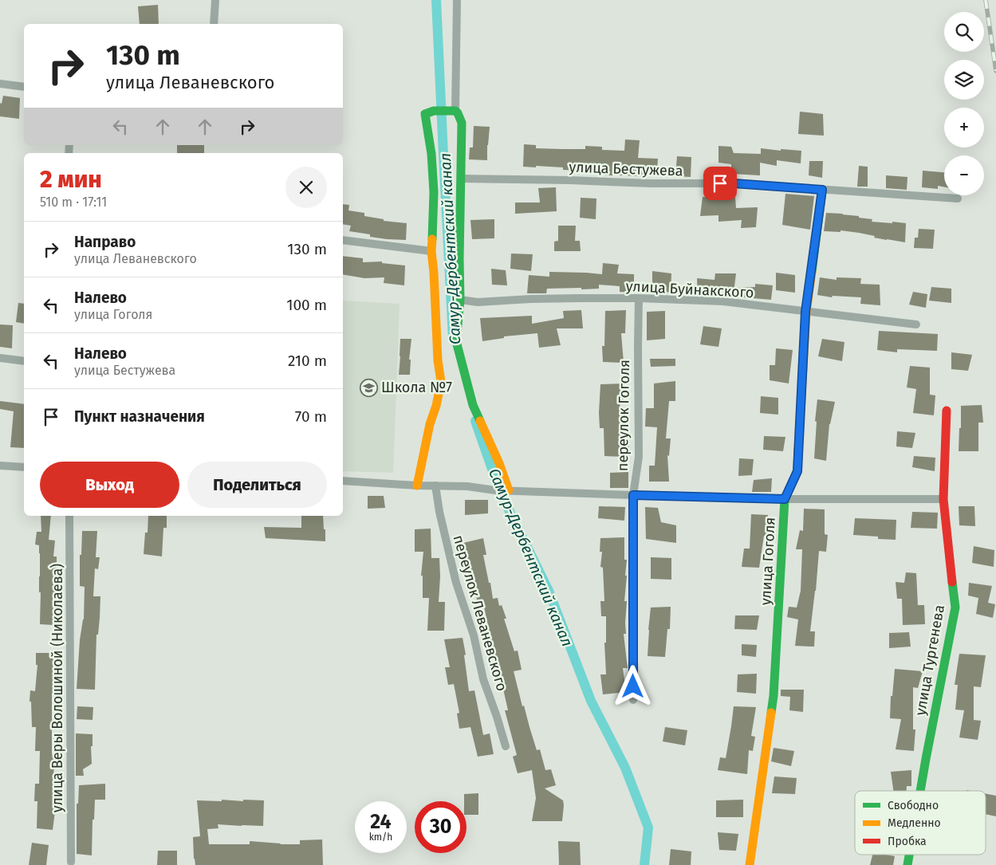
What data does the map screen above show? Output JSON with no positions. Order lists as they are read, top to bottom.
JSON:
{
  "streets": {
    "street": [
      "улица Бестужева",
      "улица Буйнакского",
      "переулок Гоголя",
      "улица Гоголя",
      "переулок Леваневского",
      "улица Тургенева",
      "улица Веры Волошиной (Николаева)"
    ]
  },
  "crossings": [
    ["улица Бестужева", "улица Гоголя"],
    ["улица Буйнакского", "переулок Гоголя"],
    ["улица Буйнакского", "улица Гоголя"]
  ],
  "water": ["Самур-Дербентский канал"],
  "places": {
    "school or university": ["Школа №7"]
  },
  "legend": ["Свободно", "Медленно", "Пробка"],
  "page": {
    "map_buttons": ["+", "−"],
    "turn": ["130 m", "улица Леваневского"],
    "heading": ["2 мин", "510 m · 17:11"],
    "list": [
      {
        "name": "Направо",
        "note": "улица Леваневского",
        "value": "130 m"
      },
      {
        "name": "Налево",
        "note": "улица Гоголя",
        "value": "100 m"
      },
      {
        "name": "Налево",
        "note": "улица Бестужева",
        "value": "210 m"
      },
      {
        "name": "Пункт назначения",
        "value": "70 m"
      }
    ],
    "buttons": ["Выход", "Поделиться"],
    "speed": "24 km/h",
    "limit": "30"
  }
}
